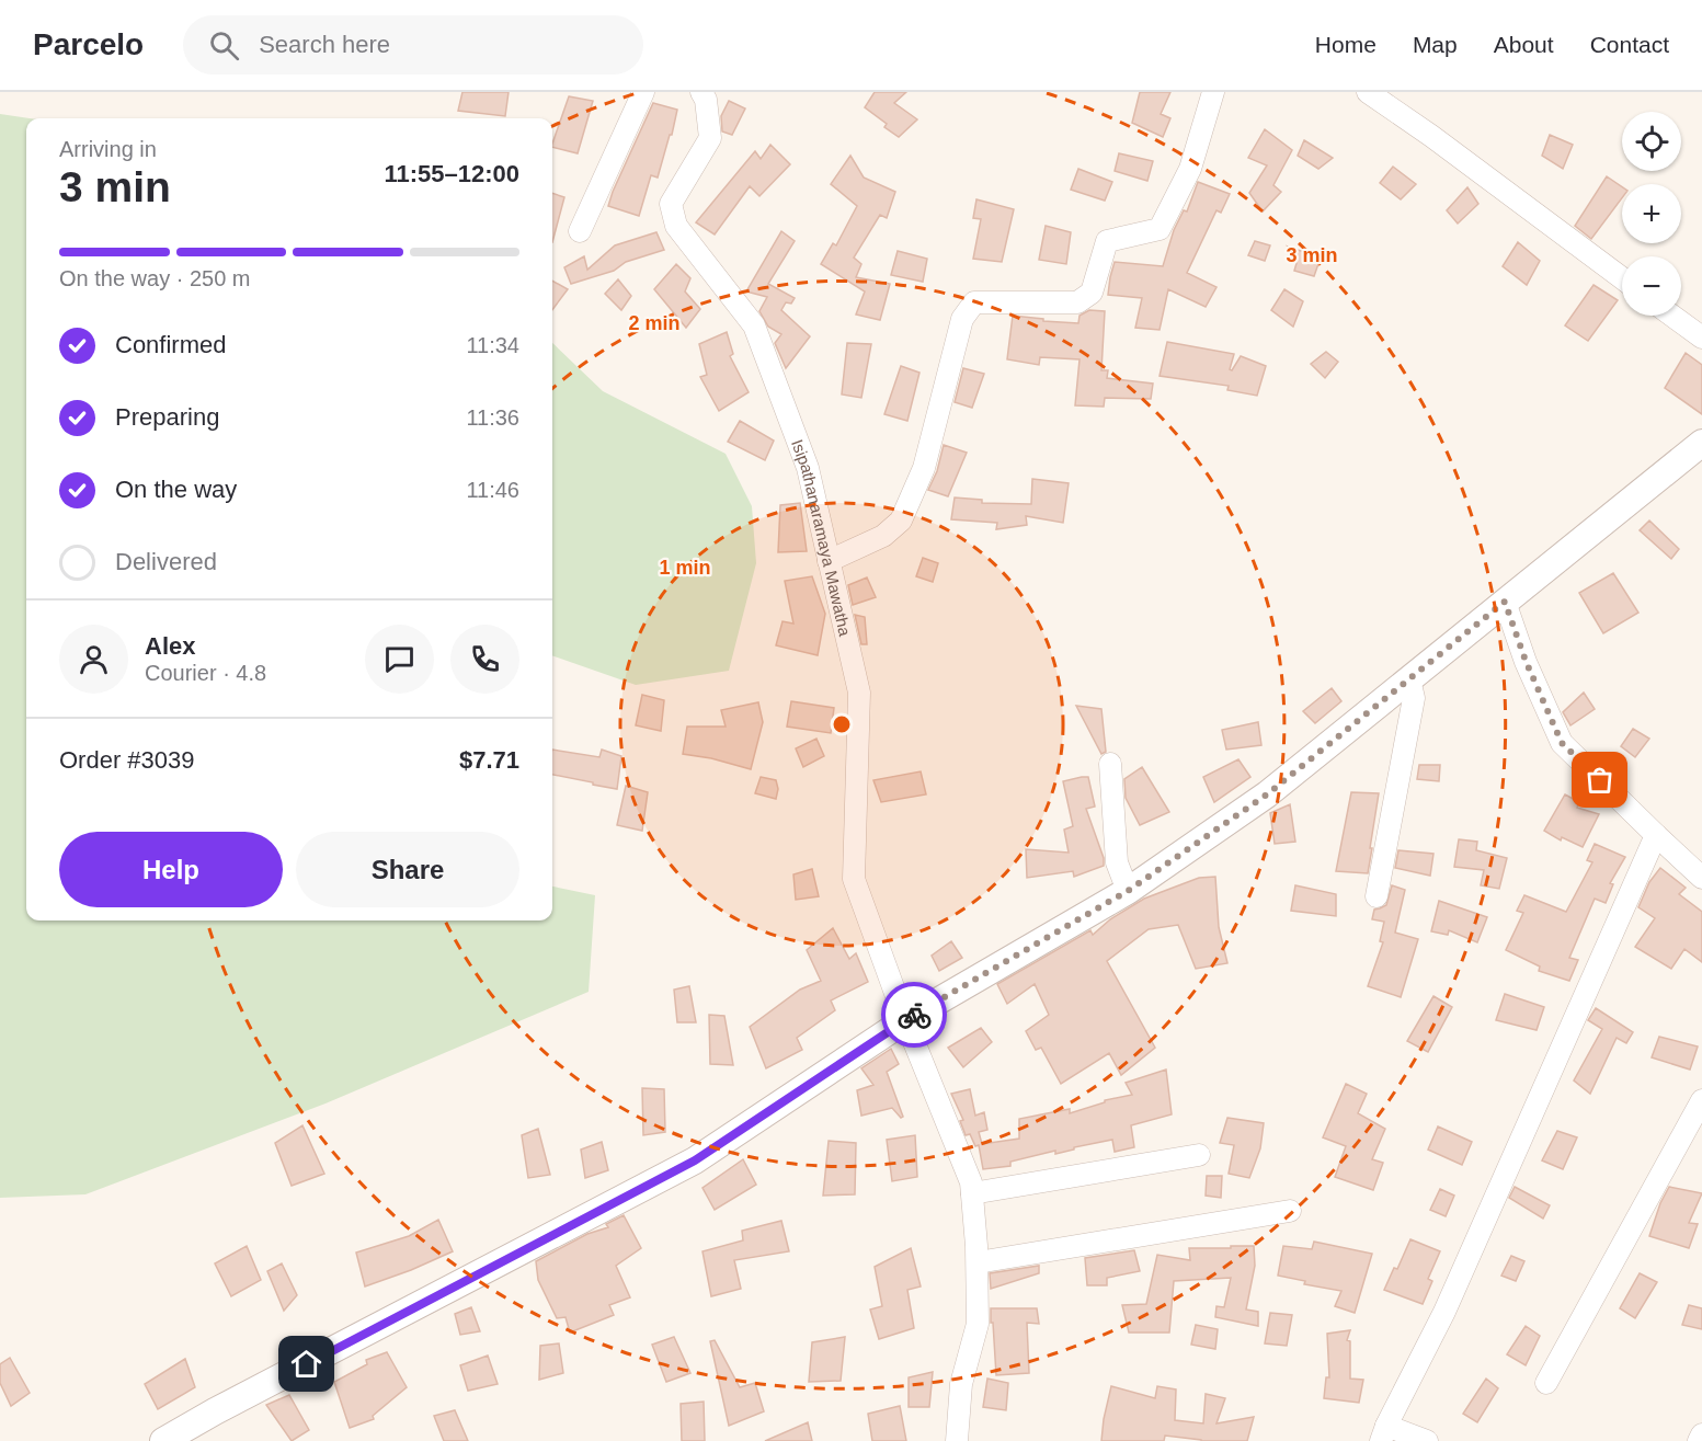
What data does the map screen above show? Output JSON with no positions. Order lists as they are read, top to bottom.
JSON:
{
  "streets": {
    "street": ["Isipathanaramaya Mawatha"]
  },
  "page": {
    "header": "Parcelo",
    "search": "Search here",
    "nav": [
      "Home",
      "Map",
      "About",
      "Contact"
    ],
    "map_buttons": ["+", "−"],
    "heading": ["3 min", "Arriving in", "11:55–12:00"],
    "panel": [
      "Alex",
      "Courier · 4.8",
      "Order #3039",
      "$7.71"
    ],
    "bar": "On the way · 250 m",
    "list": [
      ["Confirmed", "11:34"],
      ["Preparing", "11:36"],
      ["On the way", "11:46"],
      "Delivered"
    ],
    "buttons": ["Help", "Share"]
  },
  "rings": ["3 min", "2 min", "1 min"]
}
